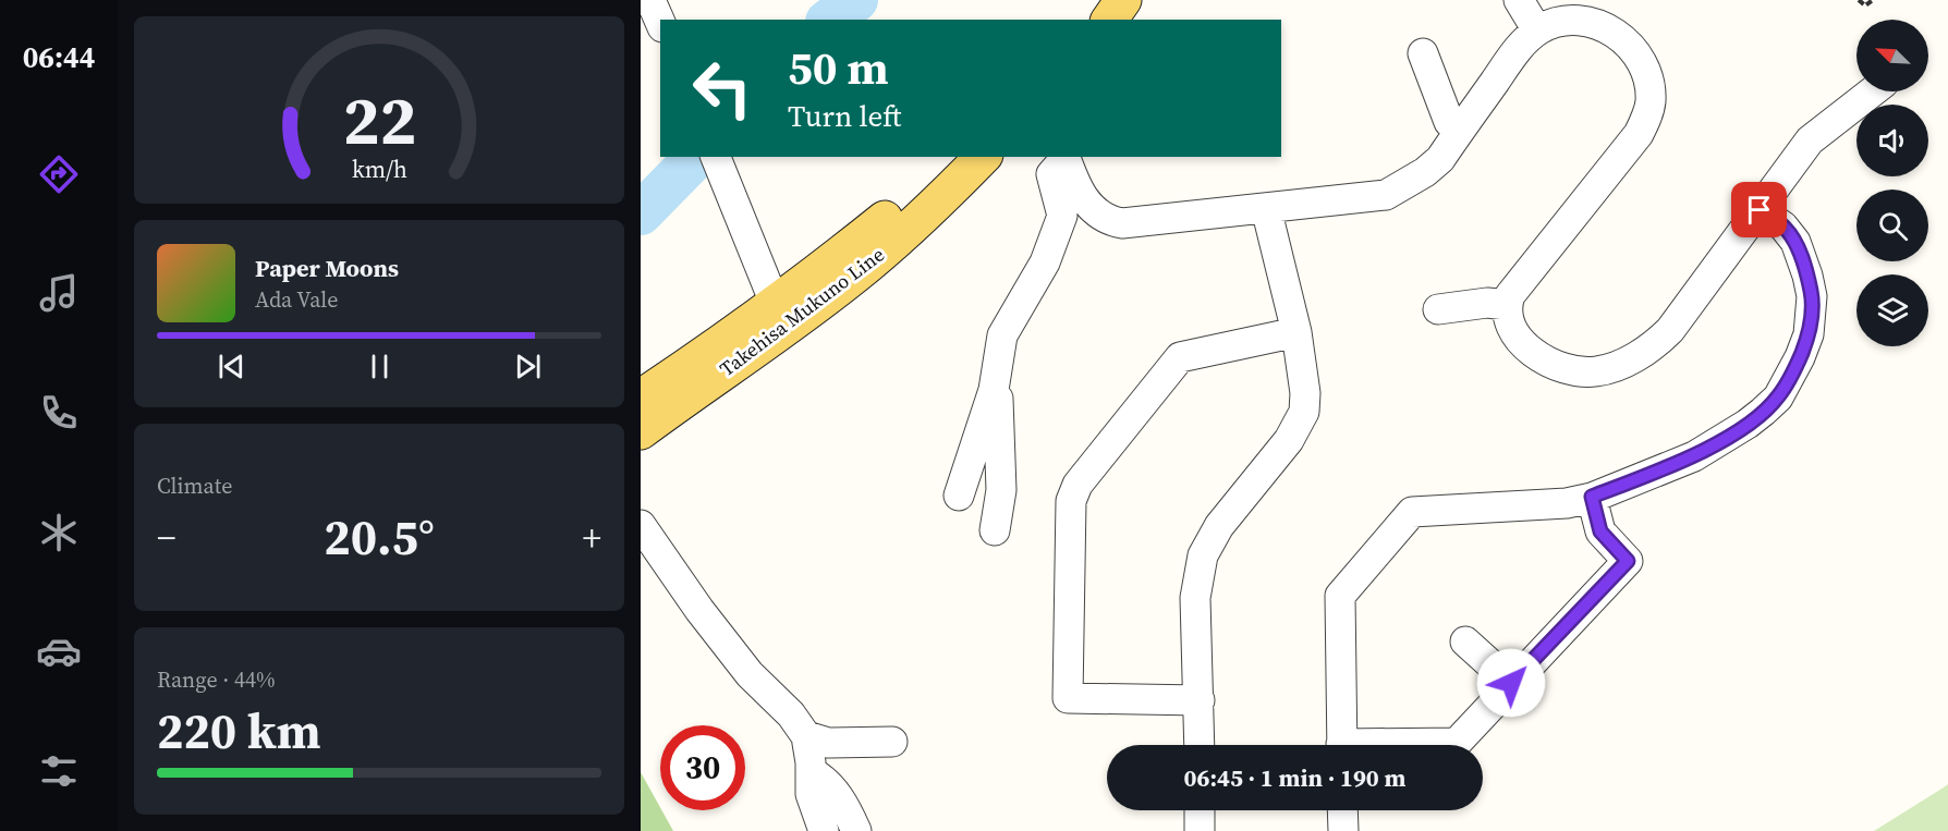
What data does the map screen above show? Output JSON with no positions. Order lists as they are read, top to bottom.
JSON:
{
  "streets": {
    "main road": ["Takehisa Mukuno Line"]
  },
  "north": "top left",
  "page": {
    "tabs": "06:44",
    "turn": ["50 m", "Turn left"],
    "song": ["Paper Moons", "Ada Vale"],
    "tile": [
      "Climate",
      ["Range · 44%", "220 km"]
    ],
    "heat": ["−", "20.5°", "+"],
    "limit": "30",
    "trip": "06:45 · 1 min · 190 m",
    "gauge": ["22", "km/h"]
  }
}
